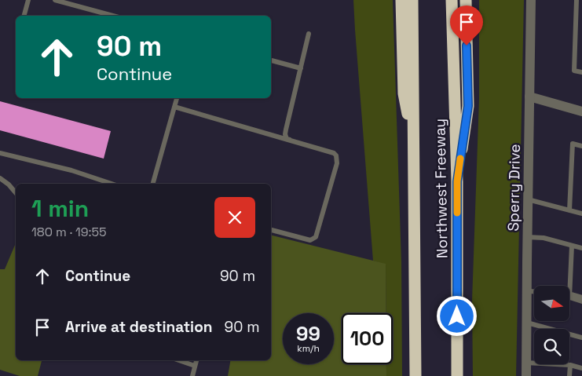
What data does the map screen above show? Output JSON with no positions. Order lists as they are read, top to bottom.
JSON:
{
  "streets": {
    "highway": ["Northwest Freeway"],
    "street": ["Sperry Drive"]
  },
  "north": "right",
  "page": {
    "turn": ["90 m", "Continue"],
    "heading": ["1 min", "180 m · 19:55"],
    "list": [
      {
        "name": "Continue",
        "value": "90 m"
      },
      {
        "name": "Arrive at destination",
        "value": "90 m"
      }
    ],
    "speed": "99 km/h",
    "limit": "100"
  }
}
